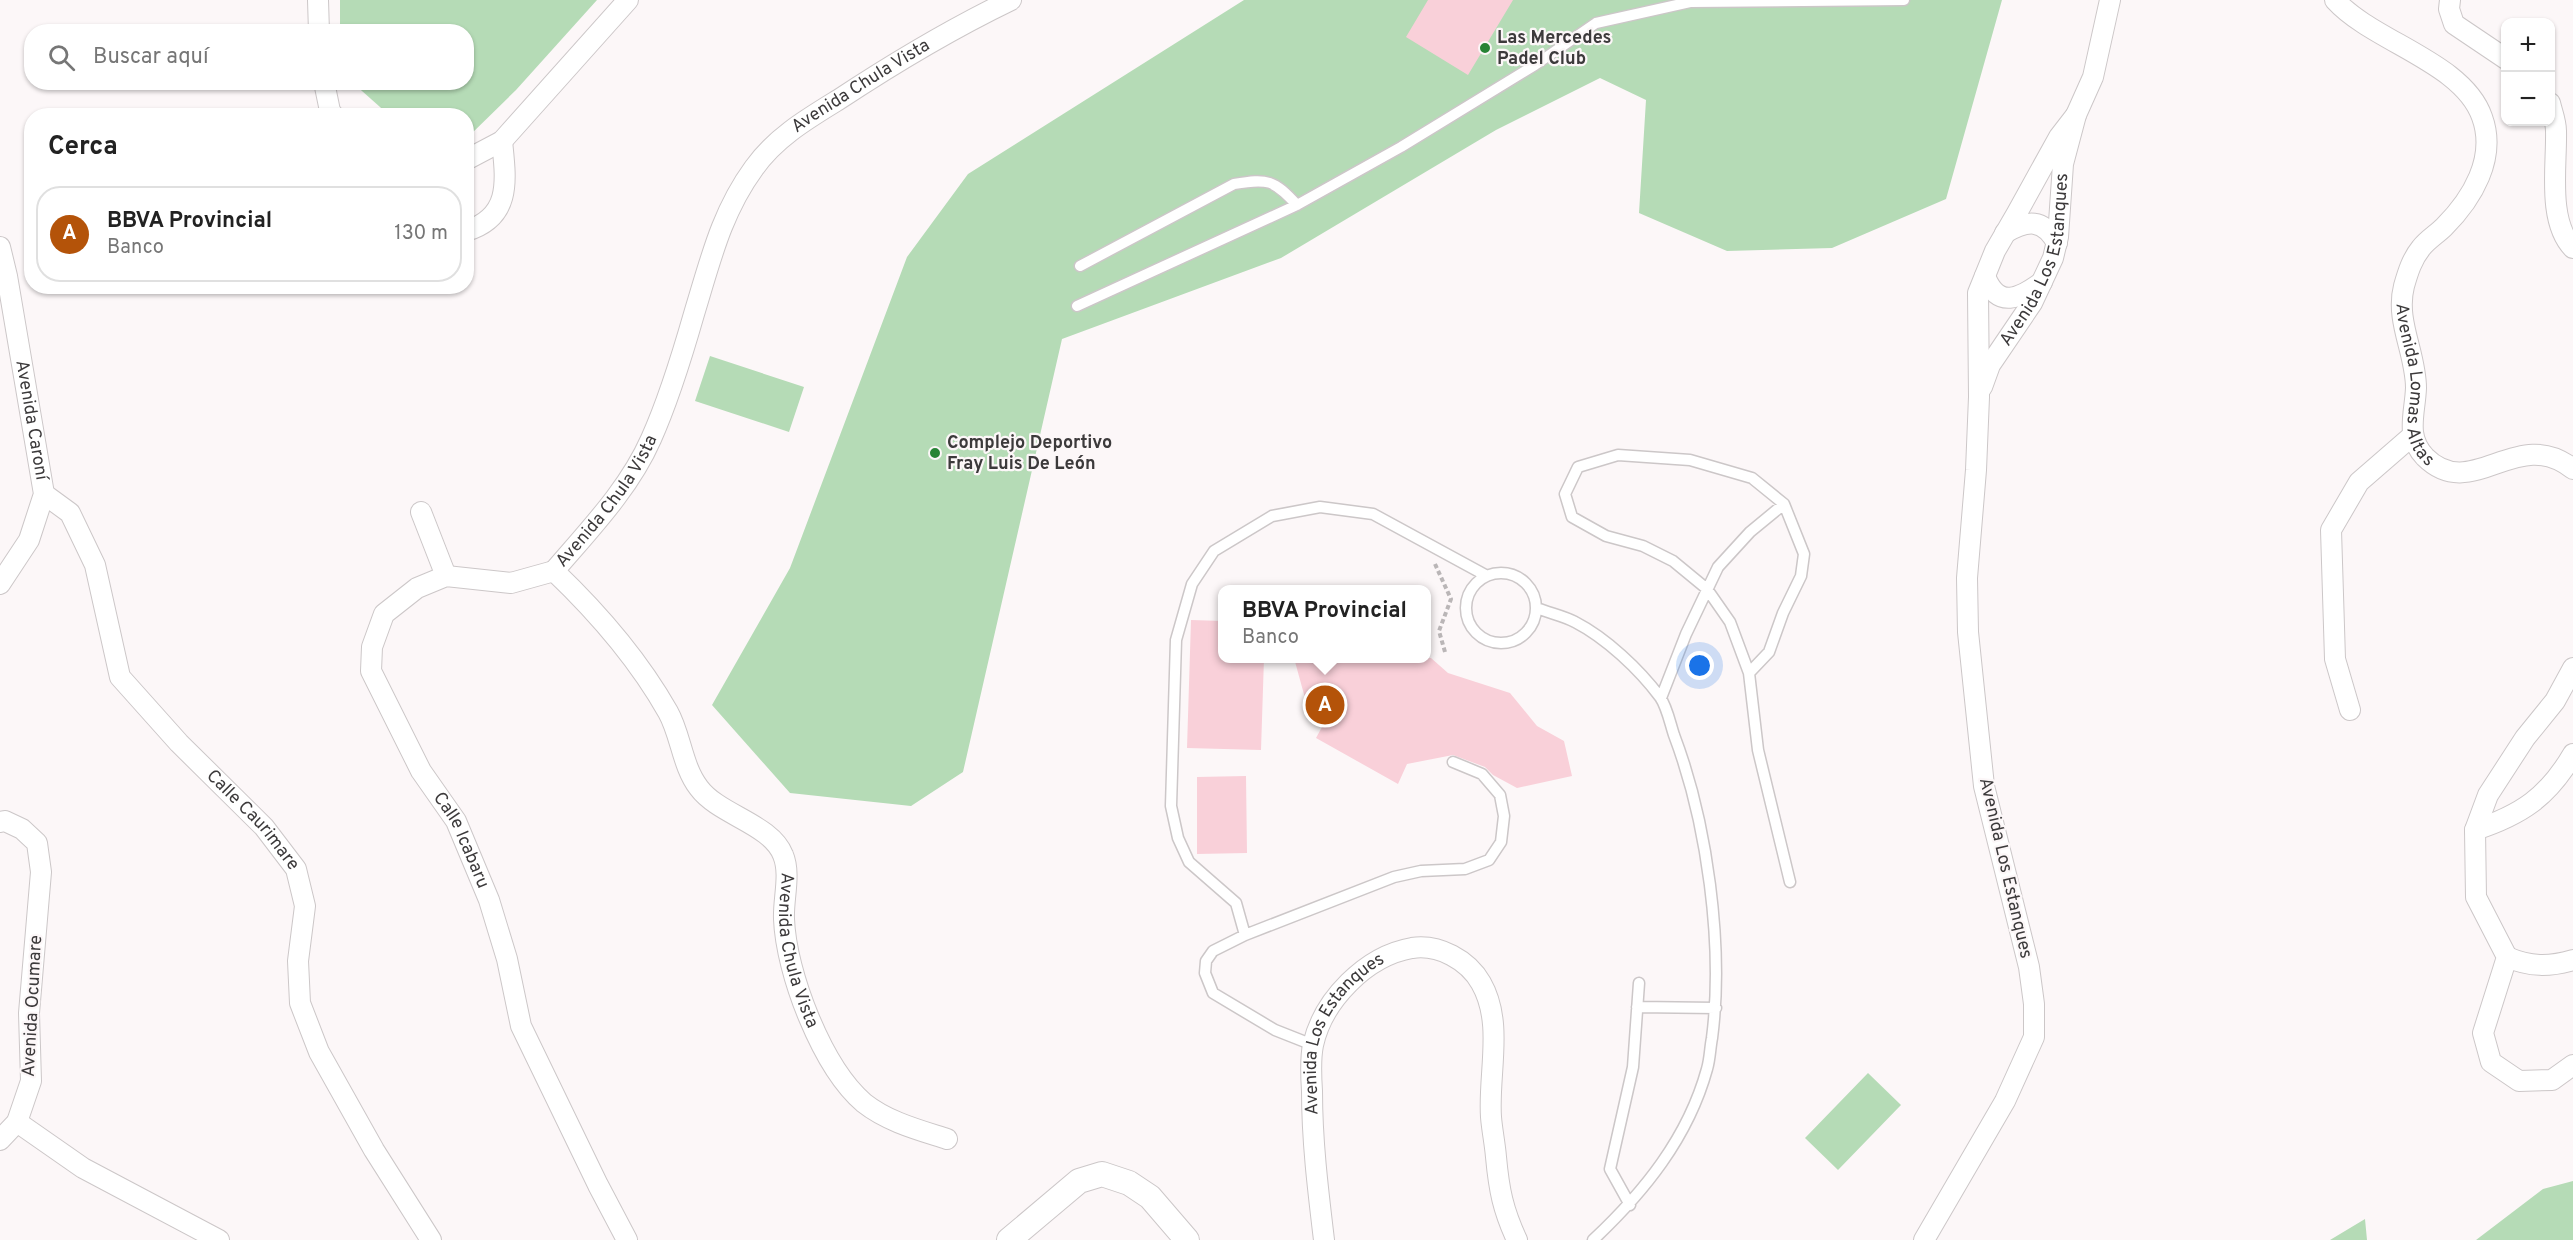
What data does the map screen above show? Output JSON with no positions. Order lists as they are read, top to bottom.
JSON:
{
  "streets": {
    "street": [
      "Avenida Chula Vista",
      "Avenida Los Estanques",
      "Avenida Lomas Altas",
      "Avenida Caroní",
      "Calle Caurimare",
      "Calle Icabaru",
      "Avenida Ocumare"
    ]
  },
  "crossings": [
    ["Avenida Chula Vista", "Calle Icabaru"],
    ["Avenida Caroní", "Calle Caurimare"]
  ],
  "places": ["Las Mercedes Padel Club", "Complejo Deportivo Fray Luis De León"],
  "page": {
    "map_buttons": ["+", "−"],
    "search": "Buscar aquí",
    "heading": "Cerca",
    "list": [
      {
        "mark": "A",
        "name": "BBVA Provincial",
        "note": "Banco",
        "value": "130 m"
      }
    ],
    "popup": ["BBVA Provincial", "Banco"],
    "pins": "A"
  }
}
